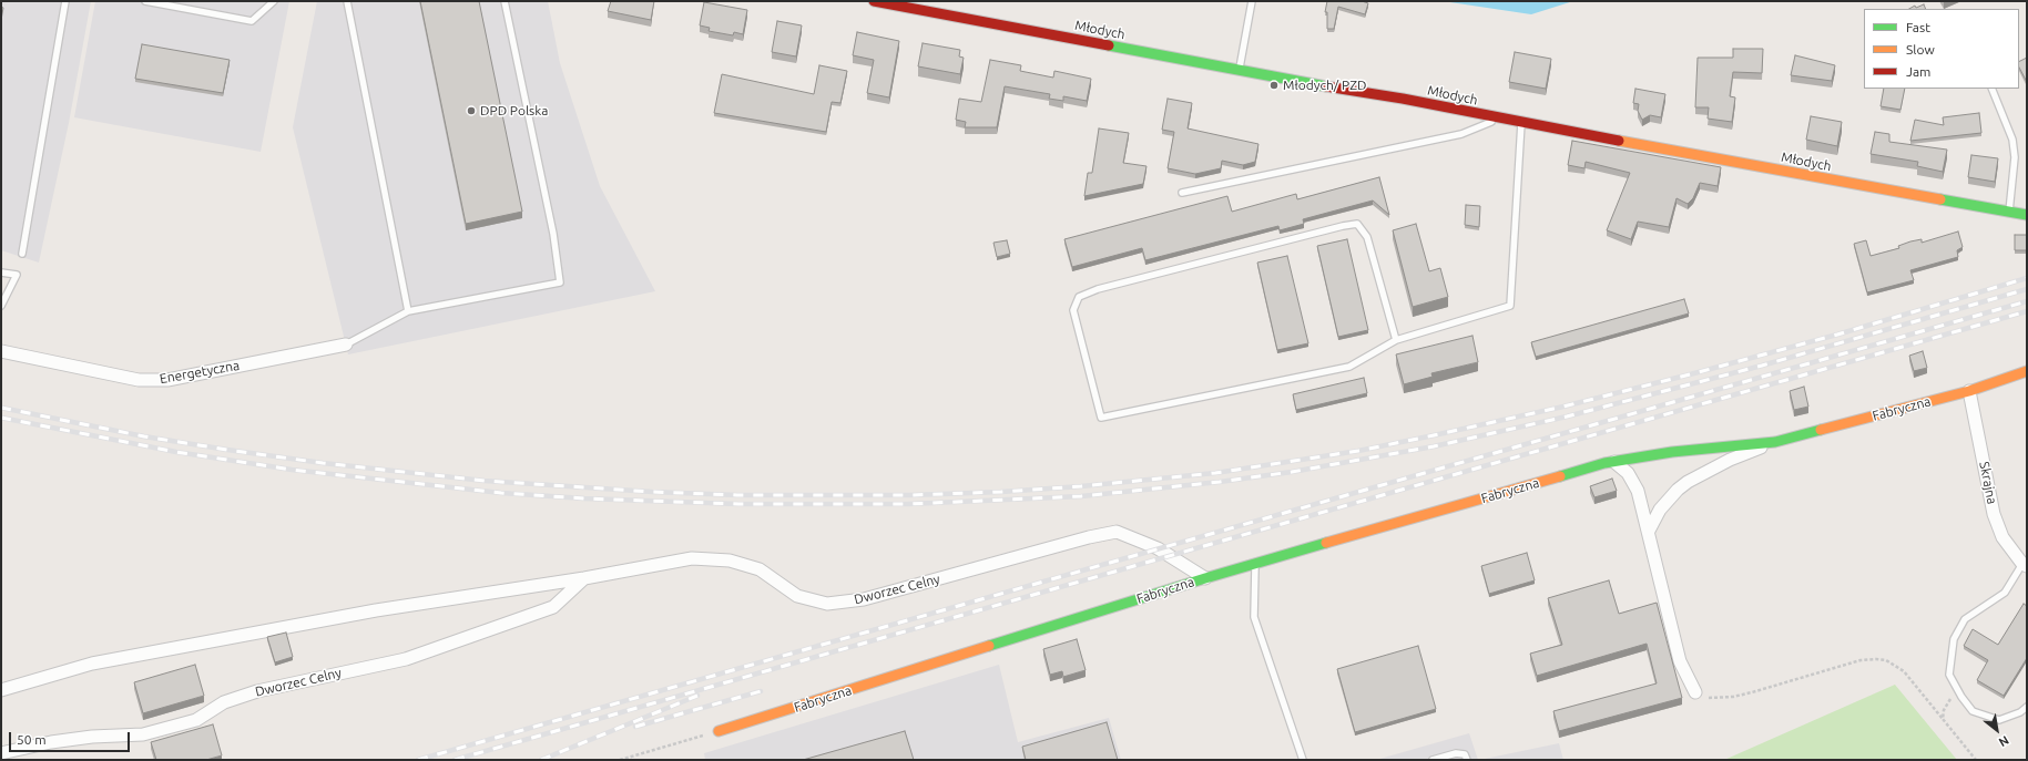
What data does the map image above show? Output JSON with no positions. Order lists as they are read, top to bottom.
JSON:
{
  "streets": {
    "street": [
      "Młodych",
      "Energetyczna",
      "Fabryczna",
      "Skrajna",
      "Dworzec Celny"
    ]
  },
  "crossings": [
    ["Fabryczna", "Skrajna"],
    ["Fabryczna", "Dworzec Celny"]
  ],
  "places": ["Młodych/ PZD", "DPD Polska"],
  "legend": ["Fast", "Slow", "Jam"],
  "scale_bar": "50 m",
  "north": "bottom right"
}
